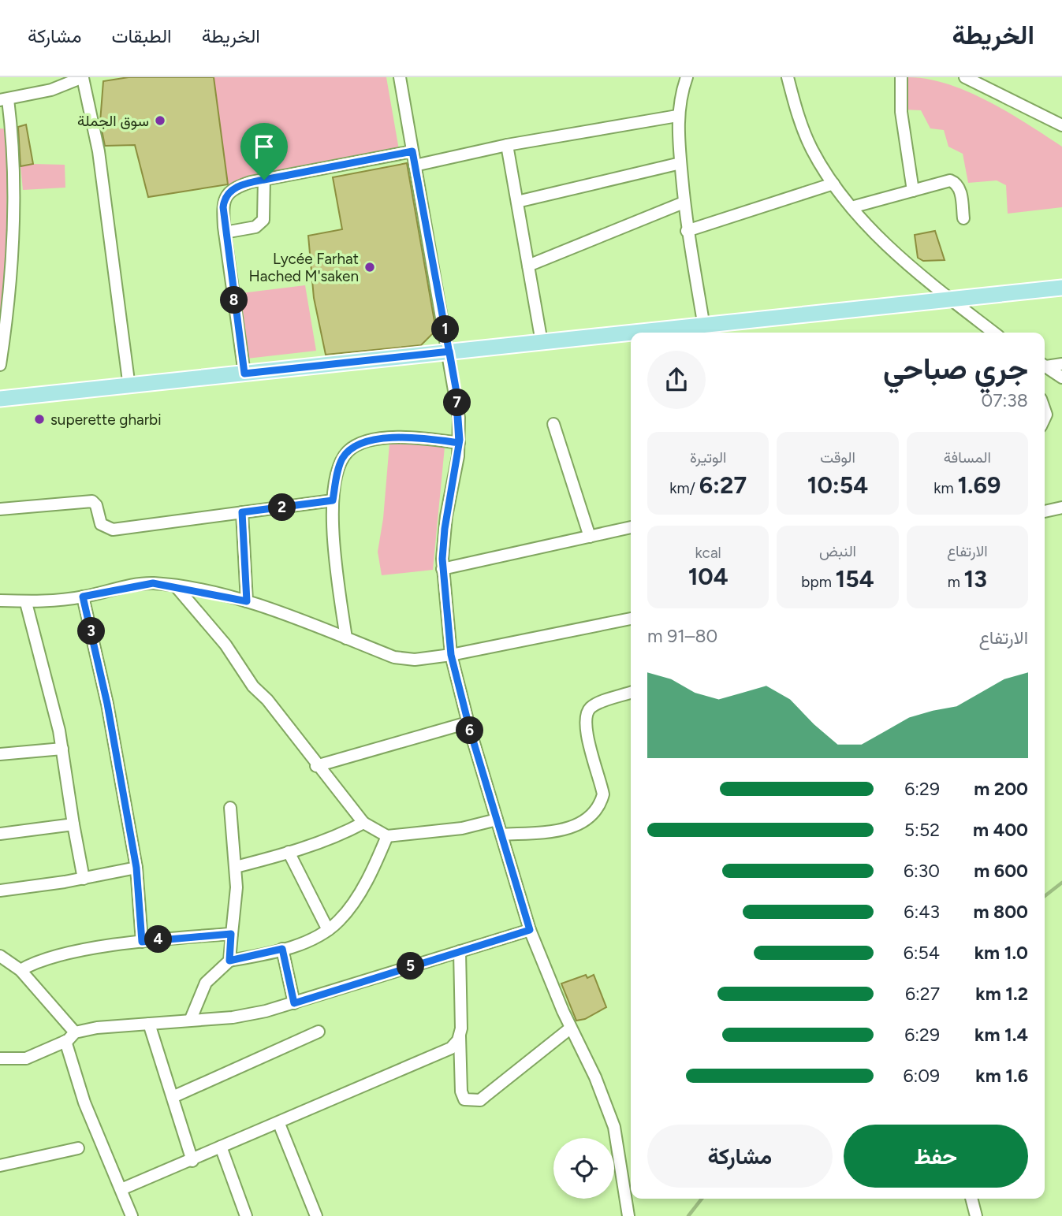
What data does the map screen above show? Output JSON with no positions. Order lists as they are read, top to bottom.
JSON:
{
  "places": ["سوق الجملة", "Lycée Farhat Hached M'saken", "superette gharbi"],
  "page": {
    "header": "الخريطة",
    "nav": ["الخريطة", "الطبقات", "مشاركة"],
    "pins": [
      "8",
      "1",
      "7",
      "2",
      "3",
      "6",
      "4",
      "5"
    ],
    "heading": ["جري صباحي", "07:38"],
    "stats": [
      ["المسافة", "1.69 km"],
      ["الوقت", "10:54"],
      ["الوتيرة", "6:27 /km"],
      ["الارتفاع", "13 m"],
      ["النبض", "154 bpm"],
      ["kcal", "104"]
    ],
    "chart": ["الارتفاع", "80–91 m"],
    "list": [
      {
        "name": "200 m",
        "note": "6:29"
      },
      {
        "name": "400 m",
        "note": "5:52"
      },
      {
        "name": "600 m",
        "note": "6:30"
      },
      {
        "name": "800 m",
        "note": "6:43"
      },
      {
        "name": "1.0 km",
        "note": "6:54"
      },
      {
        "name": "1.2 km",
        "note": "6:27"
      },
      {
        "name": "1.4 km",
        "note": "6:29"
      },
      {
        "name": "1.6 km",
        "note": "6:09"
      }
    ],
    "buttons": ["حفظ", "مشاركة"]
  }
}
